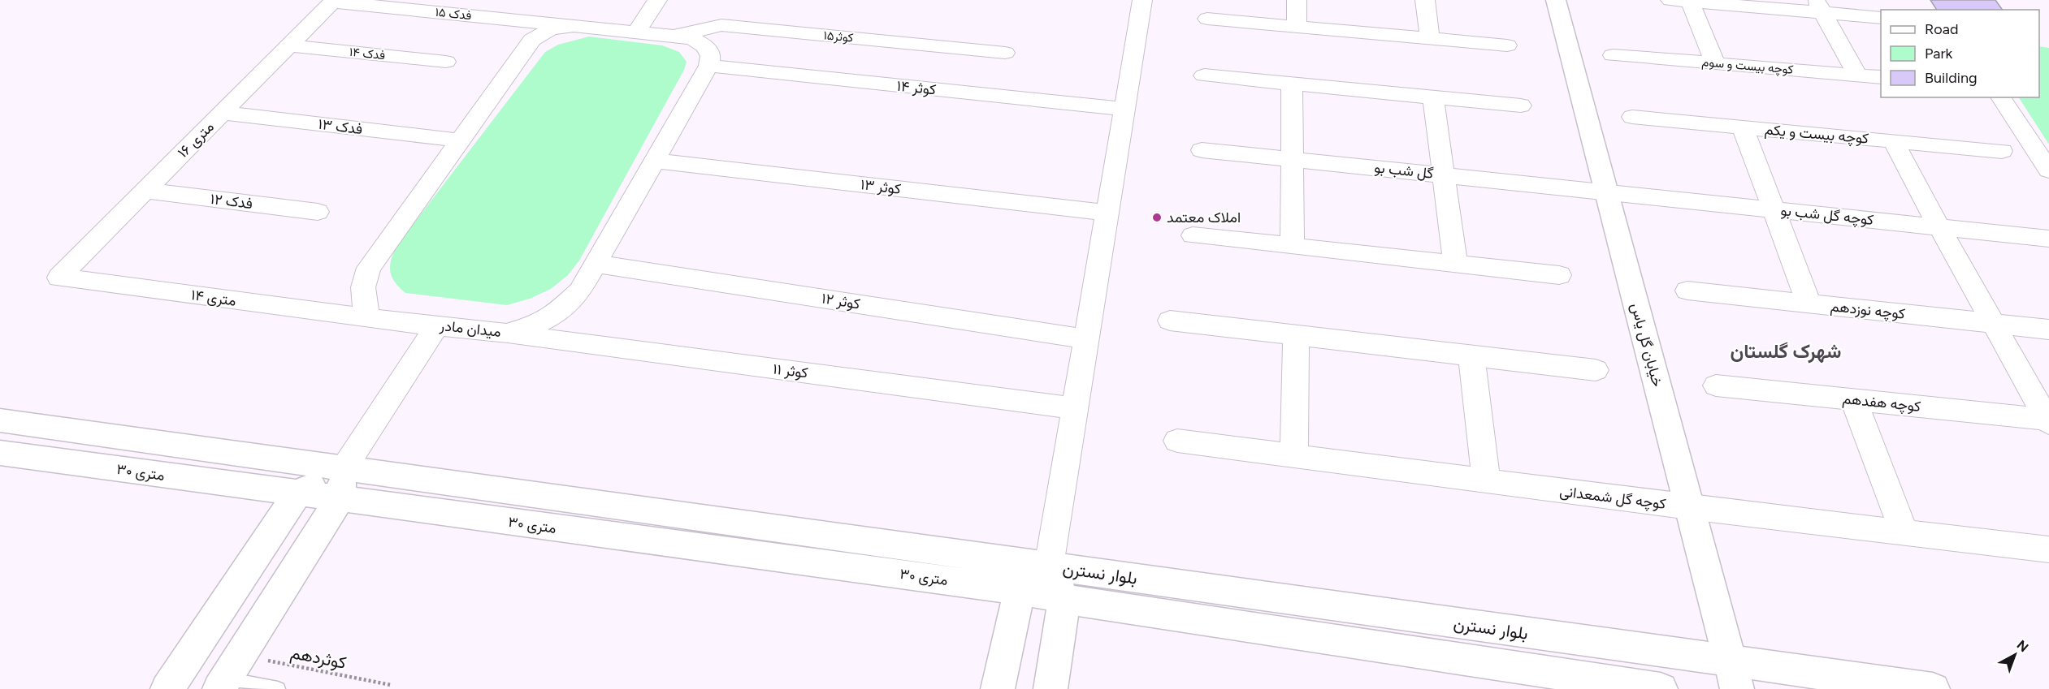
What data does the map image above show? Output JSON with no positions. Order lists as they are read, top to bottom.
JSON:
{
  "streets": {
    "street": [
      "فدک ۱۵",
      "کوثر۱۵",
      "فدک ۱۴",
      "کوچه بیست و سوم",
      "کوثر ۱۴",
      "فدک ۱۳",
      "کوچه بیست و یکم",
      "۱۶ متری",
      "گل شب بو",
      "کوثر ۱۳",
      "فدک ۱۲",
      "کوچه گل شب بو",
      "۱۴ متری",
      "کوثر ۱۲",
      "کوچه نوزدهم",
      "میدان مادر",
      "خیابان گل یاس",
      "کوثر ۱۱",
      "کوچه هفدهم",
      "۳۰ متری",
      "کوچه گل شمعدانی",
      "بلوار نسترن"
    ],
    "path": ["کوثردهم"]
  },
  "crossings": [
    ["فدک ۱۵", "۱۶ متری"],
    ["فدک ۱۴", "۱۶ متری"],
    ["کوثر ۱۴", "میدان مادر"],
    ["فدک ۱۳", "۱۶ متری"],
    ["۱۶ متری", "فدک ۱۲"],
    ["۱۶ متری", "۱۴ متری"],
    ["گل شب بو", "کوچه گل شب بو"],
    ["گل شب بو", "خیابان گل یاس"],
    ["کوثر ۱۳", "میدان مادر"],
    ["کوچه گل شب بو", "خیابان گل یاس"],
    ["۱۴ متری", "میدان مادر"],
    ["کوثر ۱۲", "میدان مادر"],
    ["میدان مادر", "کوثر ۱۱"],
    ["خیابان گل یاس", "کوچه گل شمعدانی"],
    ["خیابان گل یاس", "بلوار نسترن"],
    ["۳۰ متری", "بلوار نسترن"]
  ],
  "districts": ["شهرک گلستان"],
  "places": ["املاک معتمد"],
  "legend": ["Road", "Park", "Building"],
  "north": "top right"
}
